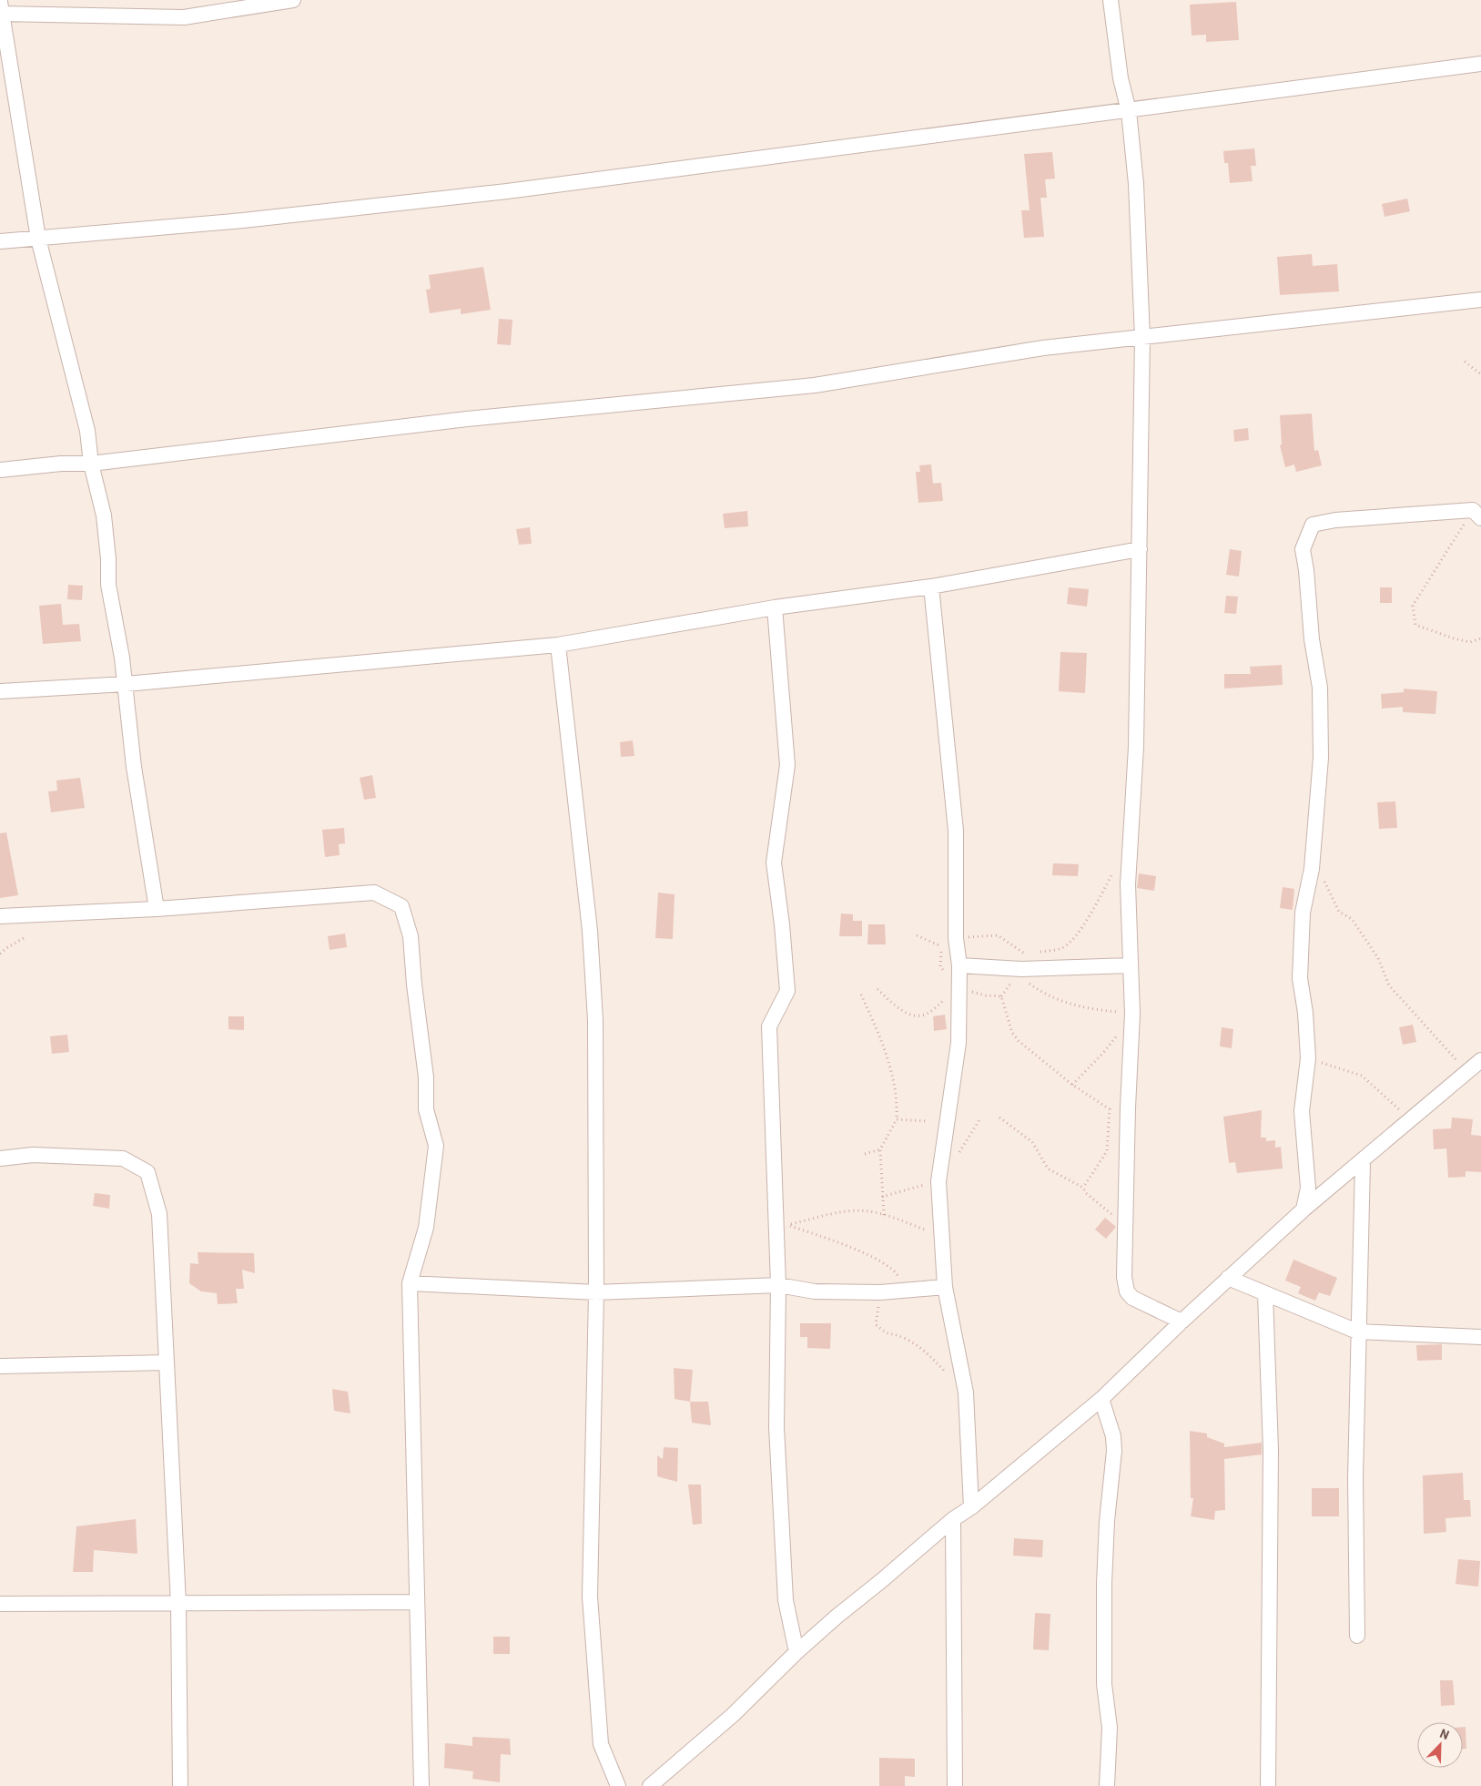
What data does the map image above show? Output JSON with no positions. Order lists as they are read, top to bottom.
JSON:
{
  "north": "top right"
}
